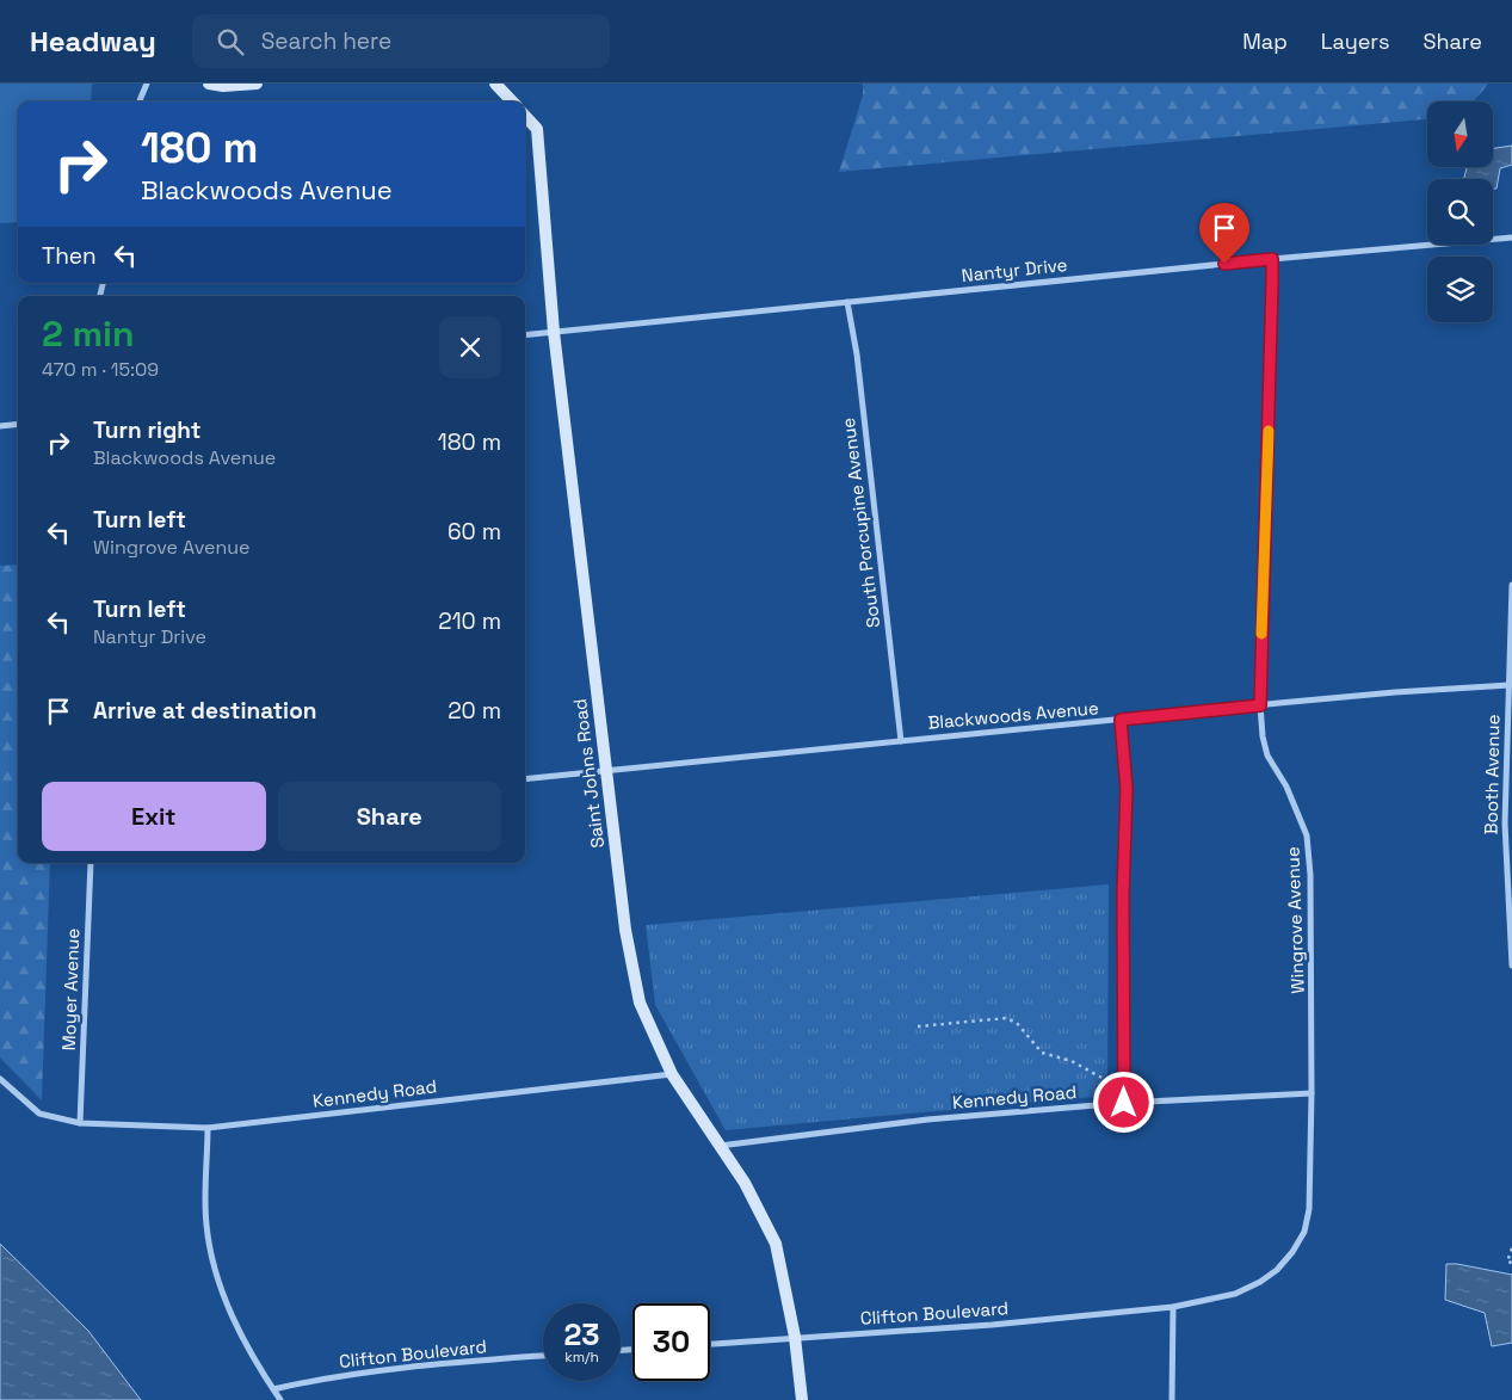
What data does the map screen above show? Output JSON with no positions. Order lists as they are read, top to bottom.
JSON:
{
  "streets": {
    "street": [
      "Nantyr Drive",
      "South Porcupine Avenue",
      "Blackwoods Avenue",
      "Saint Johns Road",
      "Booth Avenue",
      "Wingrove Avenue",
      "Moyer Avenue",
      "Kennedy Road",
      "Clifton Boulevard"
    ]
  },
  "crossings": [
    ["Nantyr Drive", "South Porcupine Avenue"],
    ["Nantyr Drive", "Saint Johns Road"],
    ["Nantyr Drive", "Wingrove Avenue"],
    ["South Porcupine Avenue", "Blackwoods Avenue"],
    ["Blackwoods Avenue", "Saint Johns Road"],
    ["Blackwoods Avenue", "Booth Avenue"],
    ["Blackwoods Avenue", "Wingrove Avenue"],
    ["Saint Johns Road", "Kennedy Road"],
    ["Saint Johns Road", "Clifton Boulevard"],
    ["Wingrove Avenue", "Kennedy Road"],
    ["Wingrove Avenue", "Clifton Boulevard"],
    ["Moyer Avenue", "Kennedy Road"]
  ],
  "north": "bottom",
  "page": {
    "header": "Headway",
    "search": "Search here",
    "nav": ["Map", "Layers", "Share"],
    "turn": ["180 m", "Blackwoods Avenue"],
    "then": "Then",
    "heading": ["2 min", "470 m · 15:09"],
    "list": [
      {
        "name": "Turn right",
        "note": "Blackwoods Avenue",
        "value": "180 m"
      },
      {
        "name": "Turn left",
        "note": "Wingrove Avenue",
        "value": "60 m"
      },
      {
        "name": "Turn left",
        "note": "Nantyr Drive",
        "value": "210 m"
      },
      {
        "name": "Arrive at destination",
        "value": "20 m"
      }
    ],
    "buttons": ["Exit", "Share"],
    "speed": "23 km/h",
    "limit": "30"
  }
}
